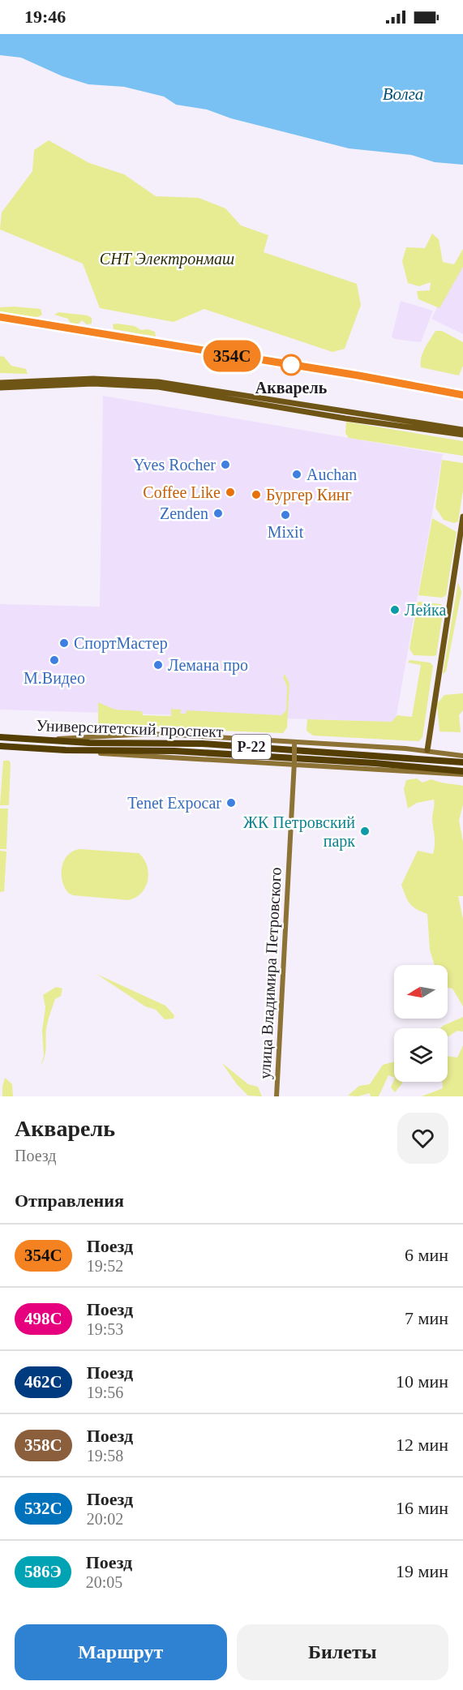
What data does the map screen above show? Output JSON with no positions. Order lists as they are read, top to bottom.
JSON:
{
  "streets": {
    "highway": ["Университетский проспект", "Р-22"],
    "street": ["улица Владимира Петровского"]
  },
  "crossings": [
    ["Университетский проспект", "улица Владимира Петровского"]
  ],
  "water": ["Волга"],
  "parks": ["СНТ Электронмаш"],
  "places": [
    "Акварель",
    "Yves Rocher",
    "Auchan",
    "Coffee Like",
    "Бургер Кинг",
    "Zenden",
    "Mixit",
    "Лейка",
    "СпортМастер",
    "М.Видео",
    "Лемана про",
    "Tenet Expocar",
    "ЖК Петровский парк"
  ],
  "north": "left",
  "page": {
    "status": "19:46",
    "on_map": "354С",
    "heading": [
      ["Акварель", "Поезд"],
      "Отправления"
    ],
    "list": [
      {
        "mark": "354С",
        "name": "Поезд",
        "note": "19:52",
        "value": "6 мин"
      },
      {
        "mark": "498С",
        "name": "Поезд",
        "note": "19:53",
        "value": "7 мин"
      },
      {
        "mark": "462С",
        "name": "Поезд",
        "note": "19:56",
        "value": "10 мин"
      },
      {
        "mark": "358С",
        "name": "Поезд",
        "note": "19:58",
        "value": "12 мин"
      },
      {
        "mark": "532С",
        "name": "Поезд",
        "note": "20:02",
        "value": "16 мин"
      },
      {
        "mark": "586Э",
        "name": "Поезд",
        "note": "20:05",
        "value": "19 мин"
      }
    ],
    "buttons": ["Маршрут", "Билеты"]
  }
}
